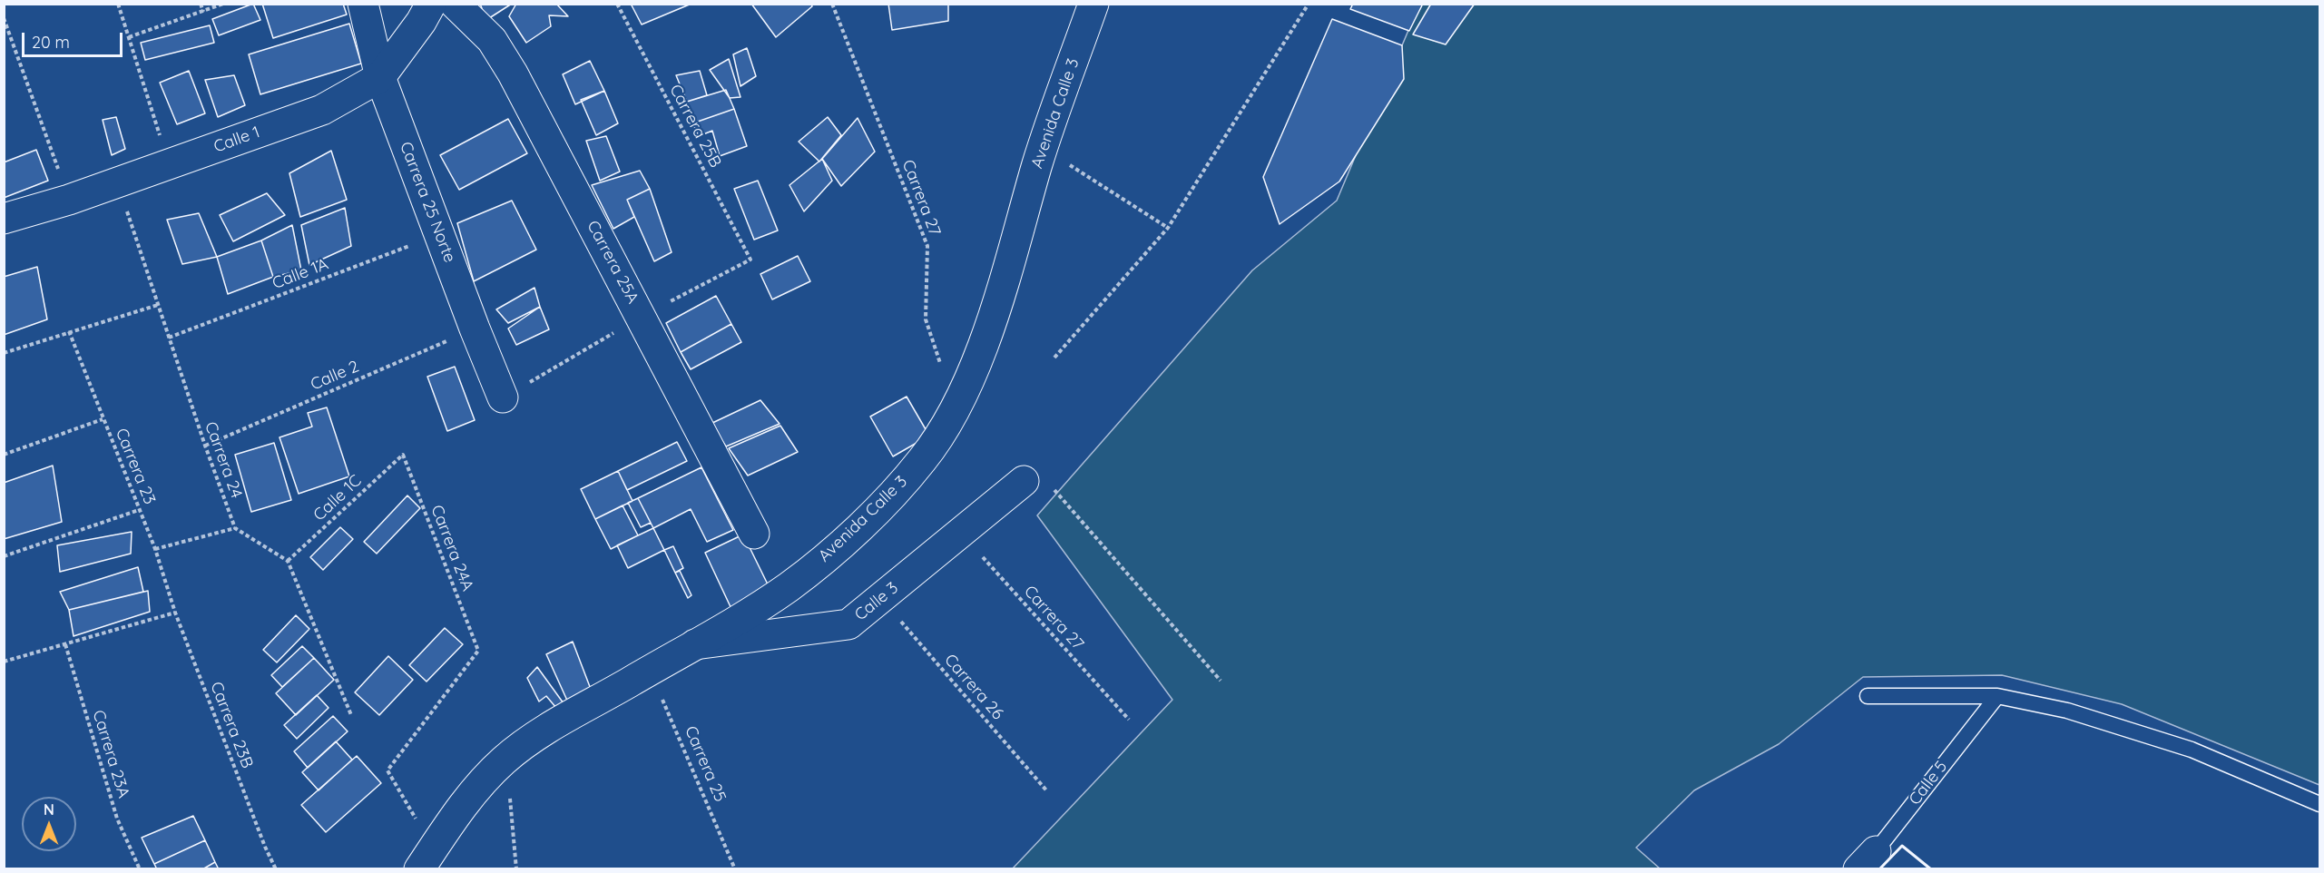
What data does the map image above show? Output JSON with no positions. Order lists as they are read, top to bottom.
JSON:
{
  "streets": {
    "street": [
      "Avenida Calle 3",
      "Calle 1",
      "Carrera 25 Norte",
      "Carrera 25A",
      "Calle 3"
    ],
    "lane": ["Calle 5"],
    "path": [
      "Carrera 25B",
      "Carrera 27",
      "Calle 1A",
      "Calle 2",
      "Carrera 24",
      "Carrera 23",
      "Calle 1C",
      "Carrera 24A",
      "Carrera 26",
      "Carrera 23B",
      "Carrera 23A",
      "Carrera 25"
    ]
  },
  "crossings": [
    ["Avenida Calle 3", "Carrera 27"],
    ["Avenida Calle 3", "Calle 3"],
    ["Avenida Calle 3", "Carrera 25"],
    ["Calle 1", "Carrera 25 Norte"],
    ["Calle 1", "Carrera 24"],
    ["Carrera 27", "Calle 3"],
    ["Carrera 25 Norte", "Calle 1A"],
    ["Carrera 25 Norte", "Calle 2"],
    ["Calle 1A", "Carrera 24"],
    ["Calle 2", "Carrera 24"],
    ["Carrera 23", "Carrera 23B"],
    ["Calle 1C", "Carrera 24A"],
    ["Calle 3", "Carrera 26"]
  ],
  "scale_bar": "20 m",
  "north": "top"
}
